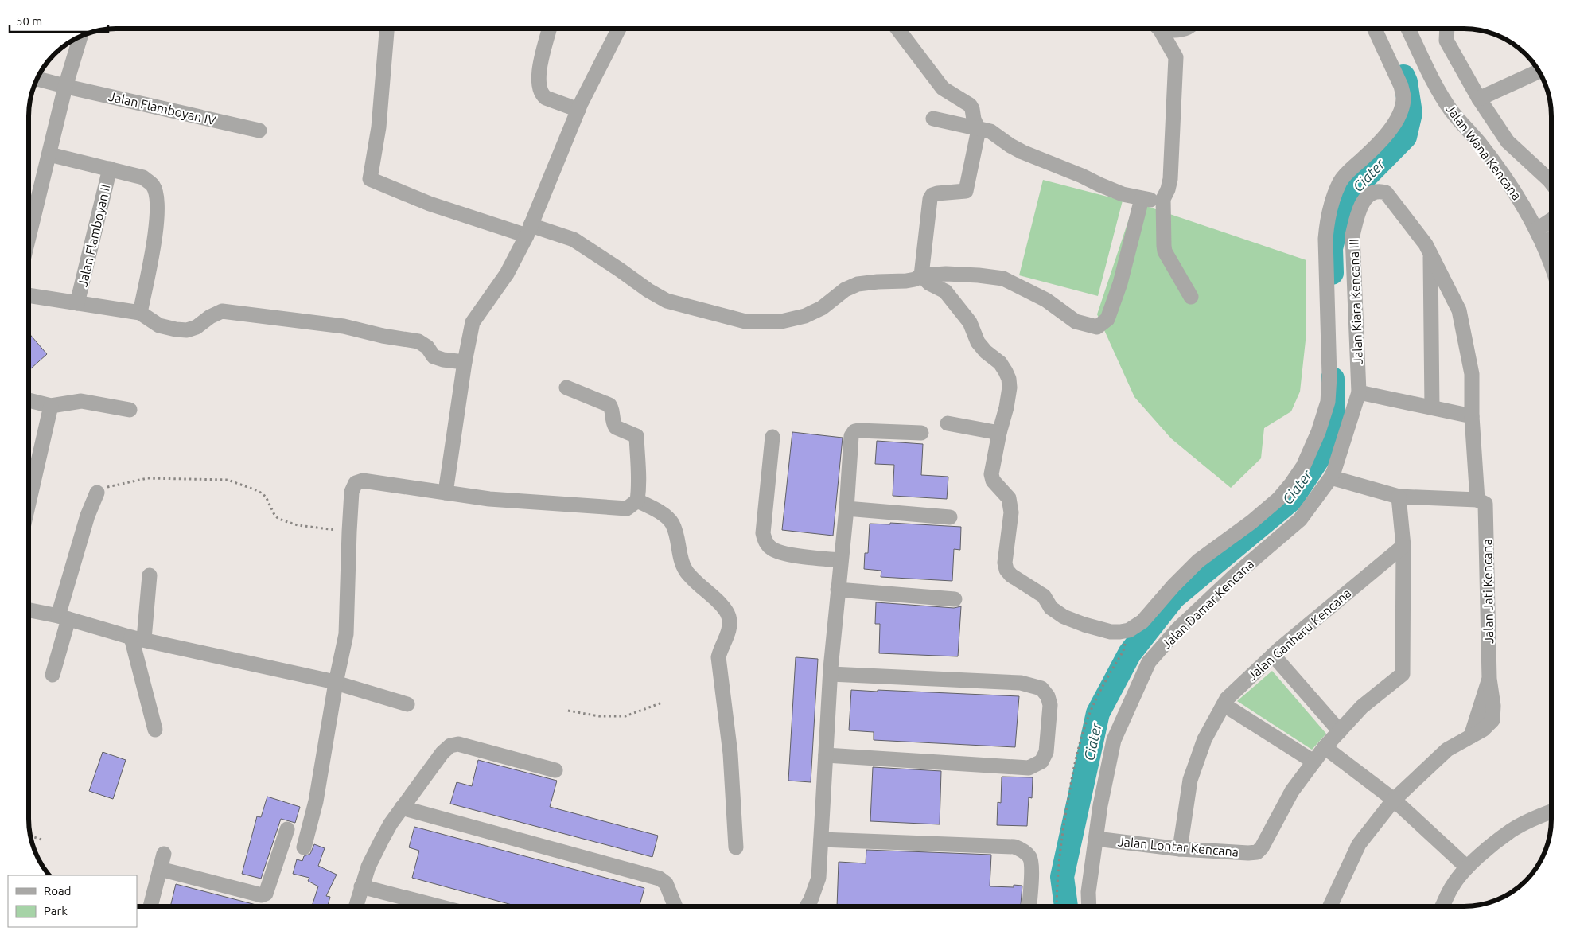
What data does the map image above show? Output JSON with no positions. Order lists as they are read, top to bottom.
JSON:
{
  "streets": {
    "street": [
      "Jalan Flamboyan IV",
      "Jalan Wana Kencana",
      "Jalan Flamboyan II",
      "Jalan Kiara Kencana III",
      "Jalan Jati Kencana",
      "Jalan Damar Kencana",
      "Jalan Ganharu Kencana",
      "Jalan Lontar Kencana"
    ]
  },
  "crossings": [
    ["Jalan Kiara Kencana III", "Jalan Jati Kencana"],
    ["Jalan Kiara Kencana III", "Jalan Damar Kencana"],
    ["Jalan Damar Kencana", "Jalan Lontar Kencana"],
    ["Jalan Ganharu Kencana", "Jalan Lontar Kencana"]
  ],
  "water": ["Ciater"],
  "legend": ["Road", "Park"],
  "scale_bar": "50 m"
}
